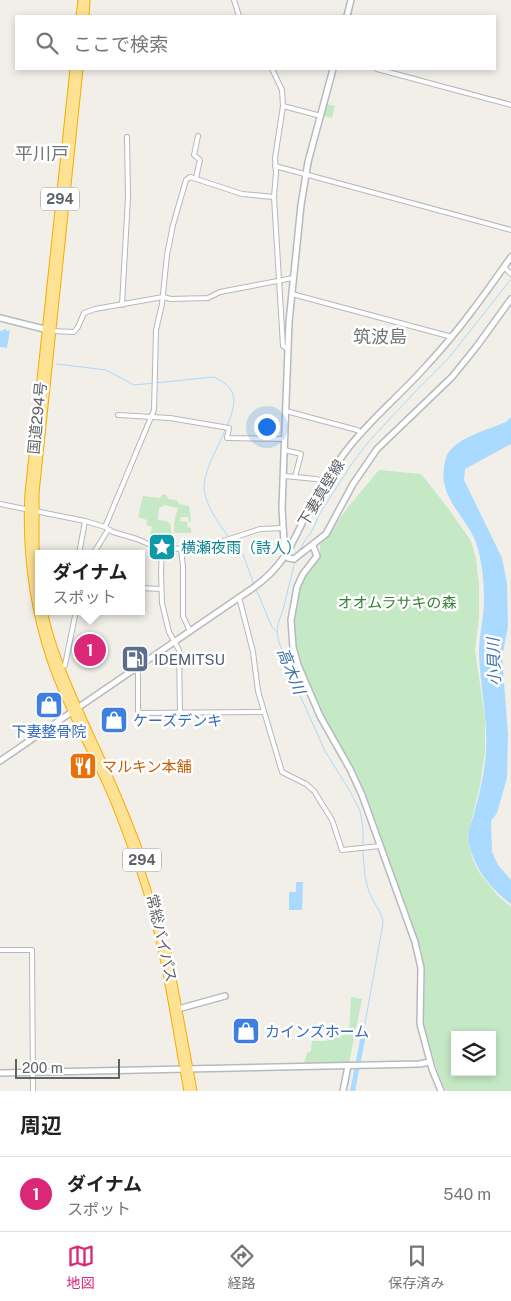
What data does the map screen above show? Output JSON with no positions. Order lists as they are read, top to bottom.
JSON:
{
  "streets": {
    "highway": ["294", "国道294号", "常総バイパス"],
    "street": ["下妻真壁線"]
  },
  "crossings": [
    ["国道294号", "下妻真壁線"],
    ["国道294号", "常総バイパス"],
    ["下妻真壁線", "常総バイパス"]
  ],
  "districts": ["平川戸", "筑波島"],
  "water": ["小貝川", "高木川"],
  "parks": ["オオムラサキの森"],
  "places": {
    "place": ["横瀬夜雨（詩人）"],
    "fuel station": ["IDEMITSU"],
    "shop": ["下妻整骨院", "ケーズデンキ", "カインズホーム"],
    "restaurant": ["マルキン本舗"]
  },
  "scale_bar": "200 m",
  "page": {
    "search": "ここで検索",
    "popup": ["ダイナム", "スポット"],
    "pins": "1",
    "scale": "200 m",
    "heading": "周辺",
    "list": [
      {
        "mark": "1",
        "name": "ダイナム",
        "note": "スポット",
        "value": "540 m"
      }
    ],
    "nav": ["地図", "経路", "保存済み"]
  }
}
